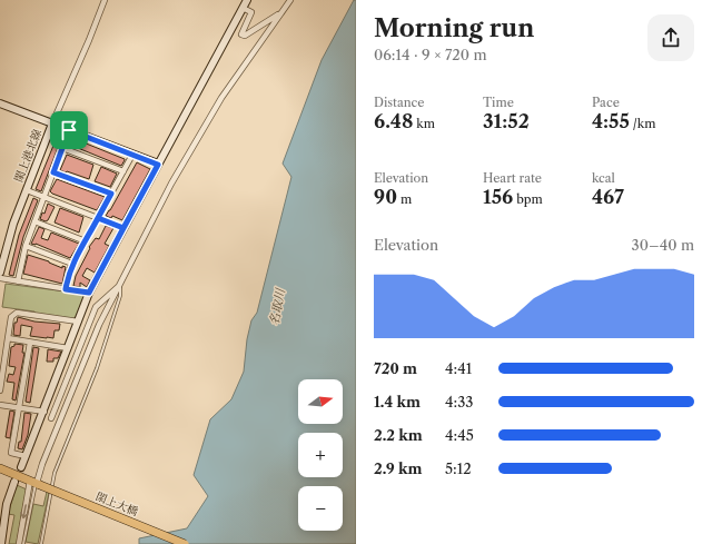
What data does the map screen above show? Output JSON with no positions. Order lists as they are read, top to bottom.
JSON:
{
  "streets": {
    "main road": ["閖上大橋"],
    "street": ["閖上港北線"]
  },
  "water": ["名取川"],
  "north": "right",
  "page": {
    "heading": ["Morning run", "06:14 · 9 × 720 m"],
    "stats": [
      ["Distance", "6.48 km"],
      ["Time", "31:52"],
      ["Pace", "4:55 /km"],
      ["Elevation", "90 m"],
      ["Heart rate", "156 bpm"],
      ["kcal", "467"]
    ],
    "chart": ["Elevation", "30–40 m"],
    "list": [
      {
        "name": "720 m",
        "note": "4:41"
      },
      {
        "name": "1.4 km",
        "note": "4:33"
      },
      {
        "name": "2.2 km",
        "note": "4:45"
      },
      {
        "name": "2.9 km",
        "note": "5:12"
      }
    ],
    "map_buttons": ["+", "−"]
  }
}
